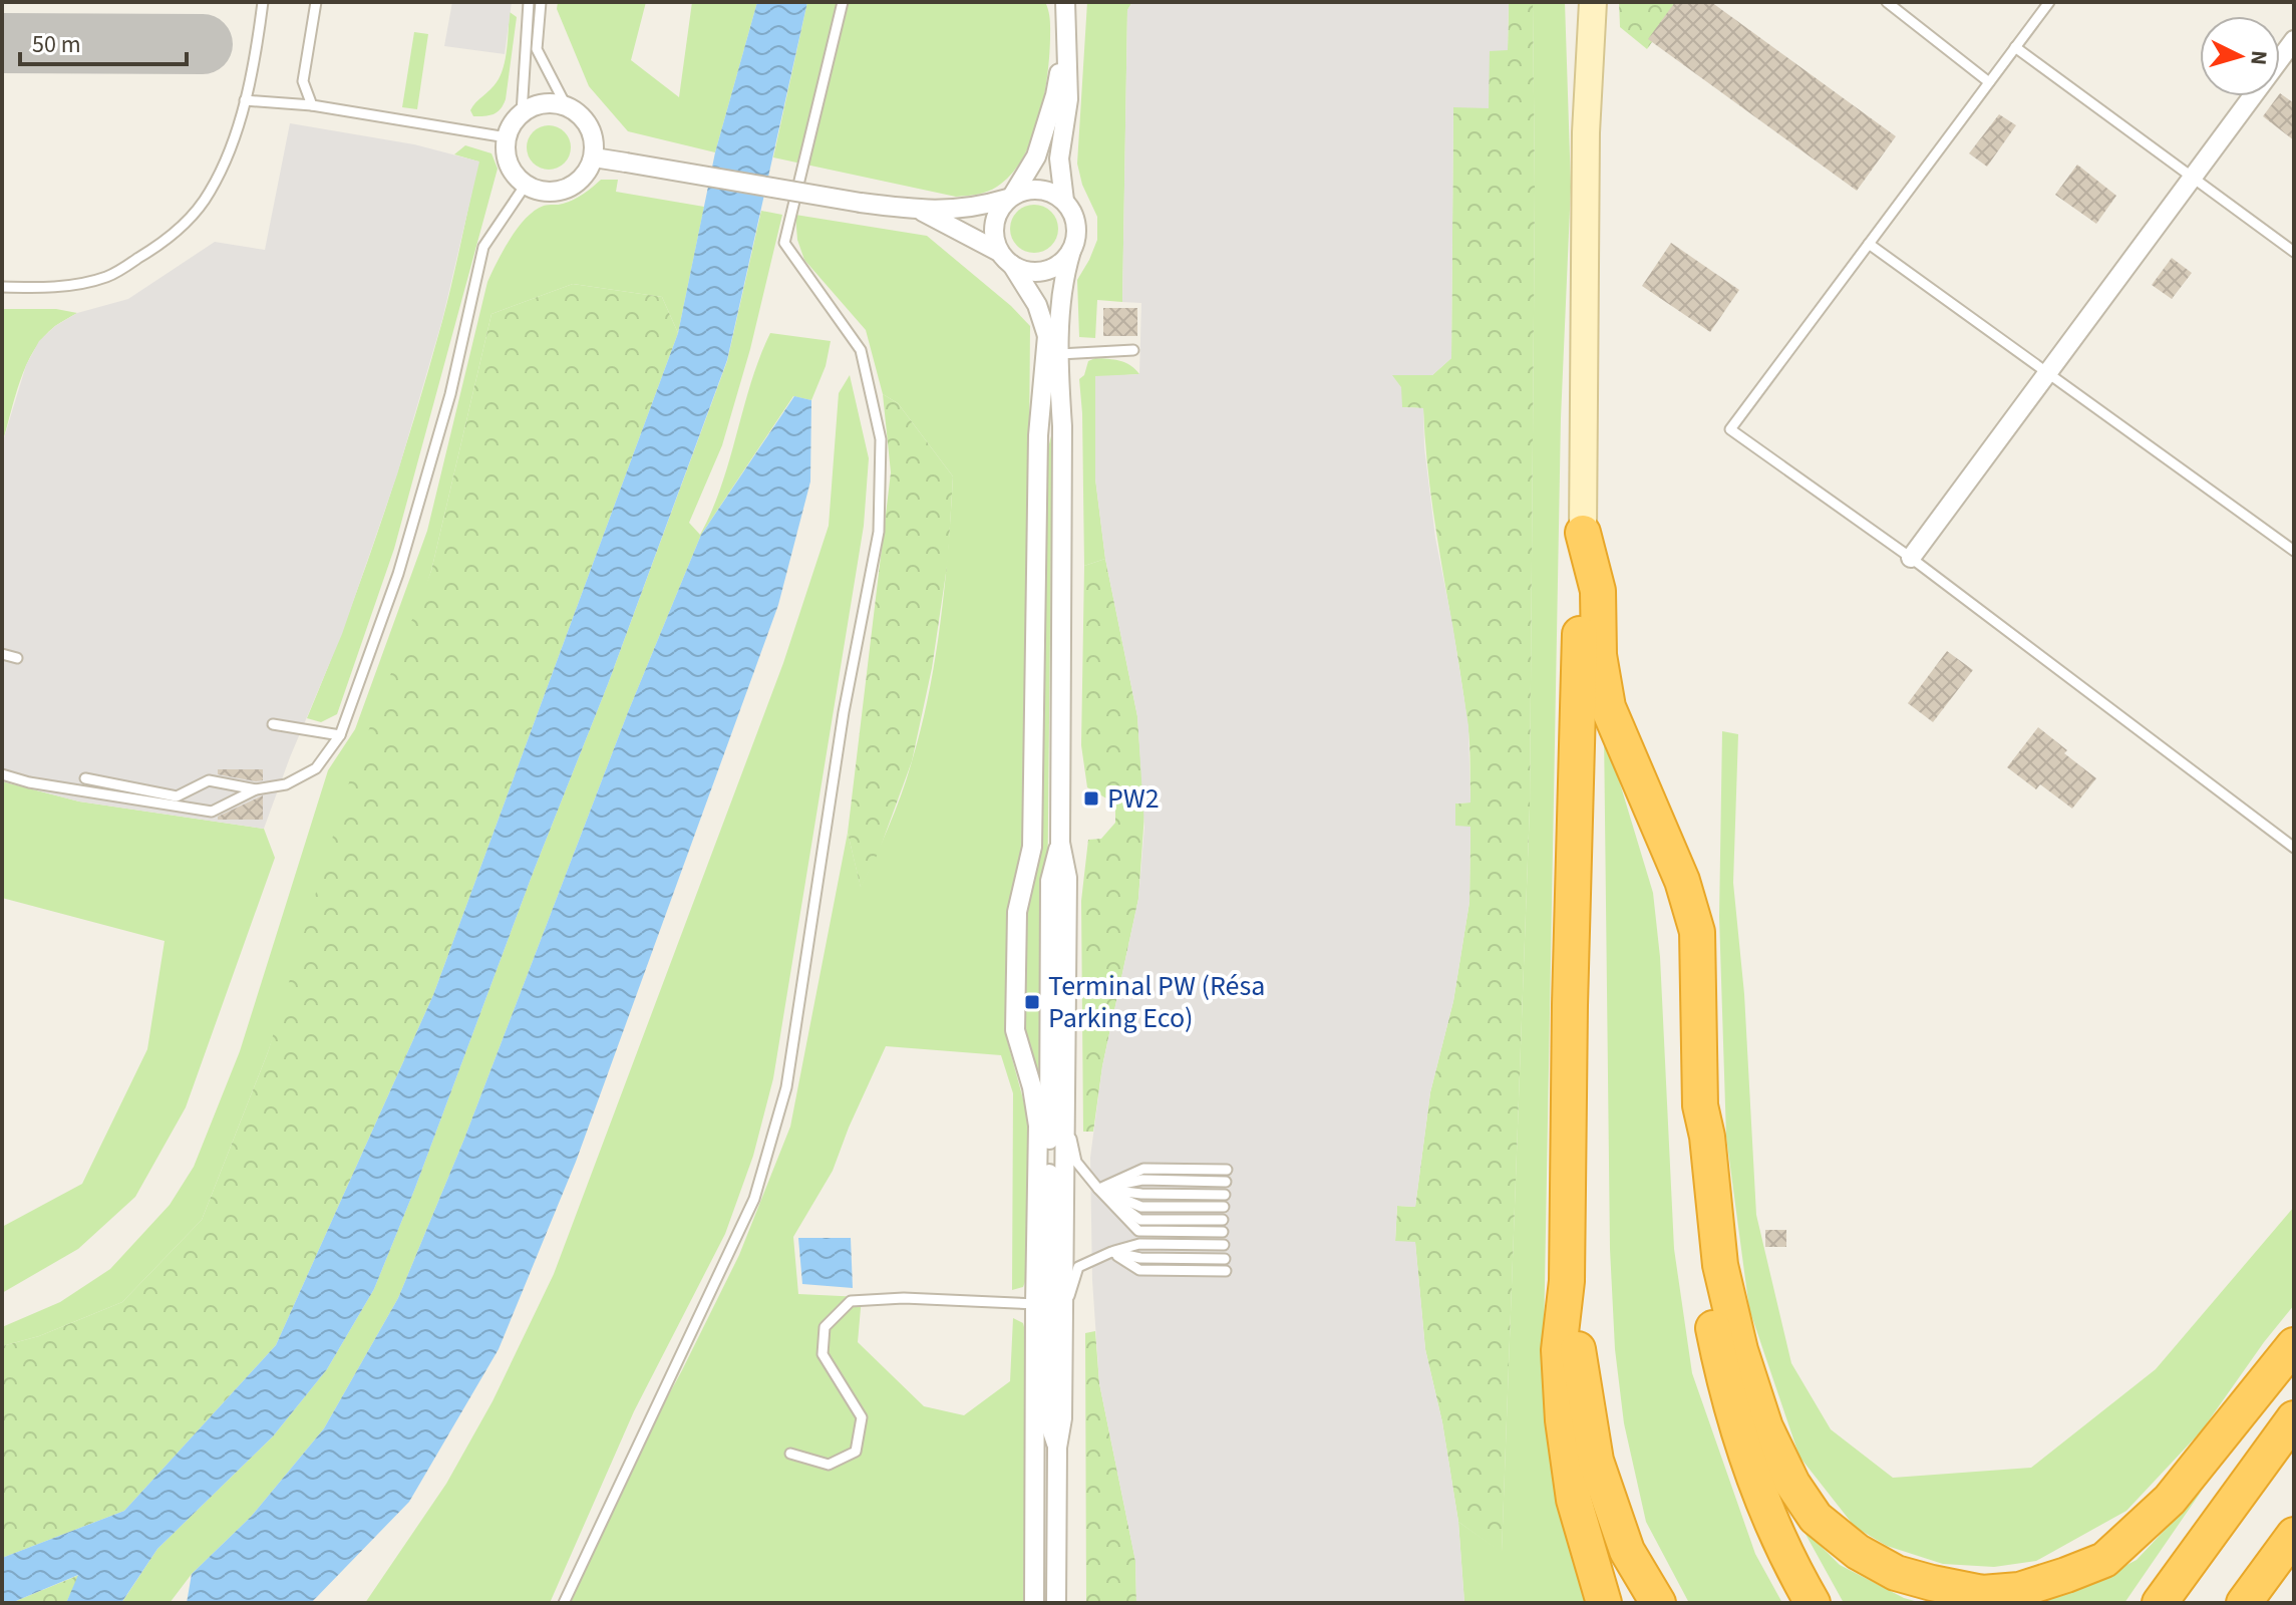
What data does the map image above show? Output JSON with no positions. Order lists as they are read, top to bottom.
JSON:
{
  "places": {
    "transit": ["PW2", "Terminal PW (Résa Parking Eco)"]
  },
  "scale_bar": "50 m",
  "north": "right"
}
